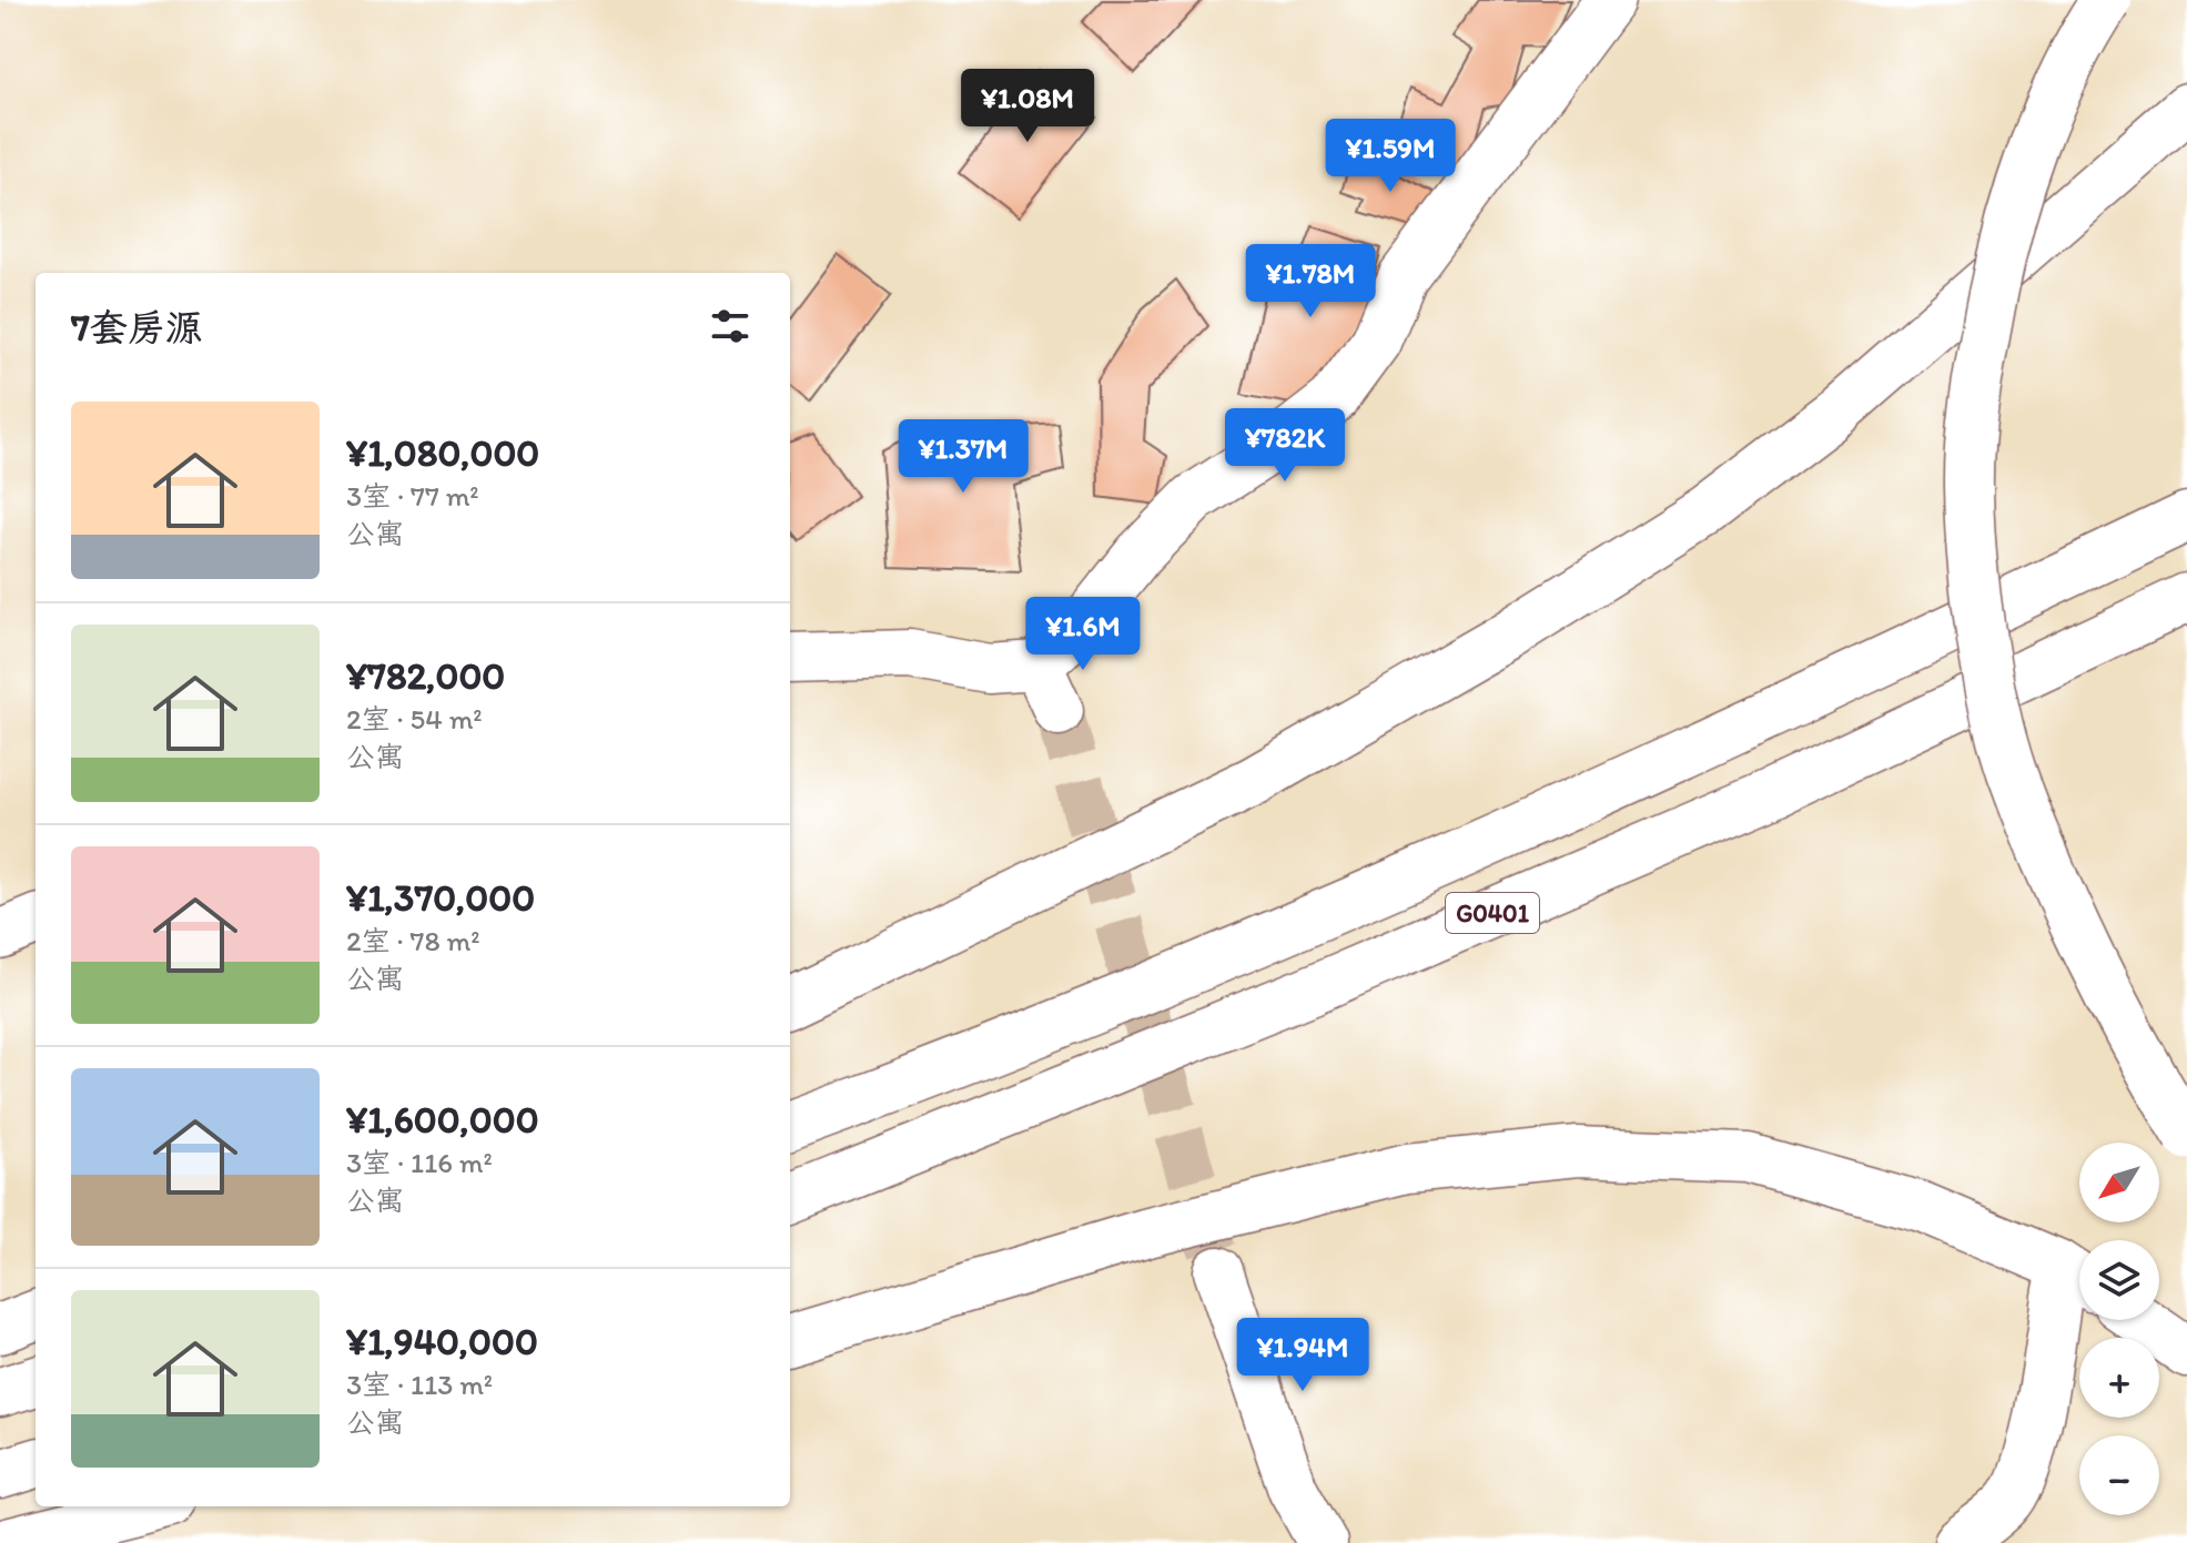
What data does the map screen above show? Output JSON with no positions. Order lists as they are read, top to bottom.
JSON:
{
  "streets": {
    "main road": ["G0401"]
  },
  "north": "bottom left",
  "page": {
    "price": [
      "¥1.08M",
      "¥1.59M",
      "¥1.78M",
      "¥782K",
      "¥1.37M",
      "¥1.6M",
      "¥1.94M"
    ],
    "heading": "7套房源",
    "list": [
      {
        "name": "¥1,080,000",
        "note": "3室 · 77 m² · 公寓"
      },
      {
        "name": "¥782,000",
        "note": "2室 · 54 m² · 公寓"
      },
      {
        "name": "¥1,370,000",
        "note": "2室 · 78 m² · 公寓"
      },
      {
        "name": "¥1,600,000",
        "note": "3室 · 116 m² · 公寓"
      },
      {
        "name": "¥1,940,000",
        "note": "3室 · 113 m² · 公寓"
      }
    ],
    "map_buttons": ["+", "−"]
  }
}
